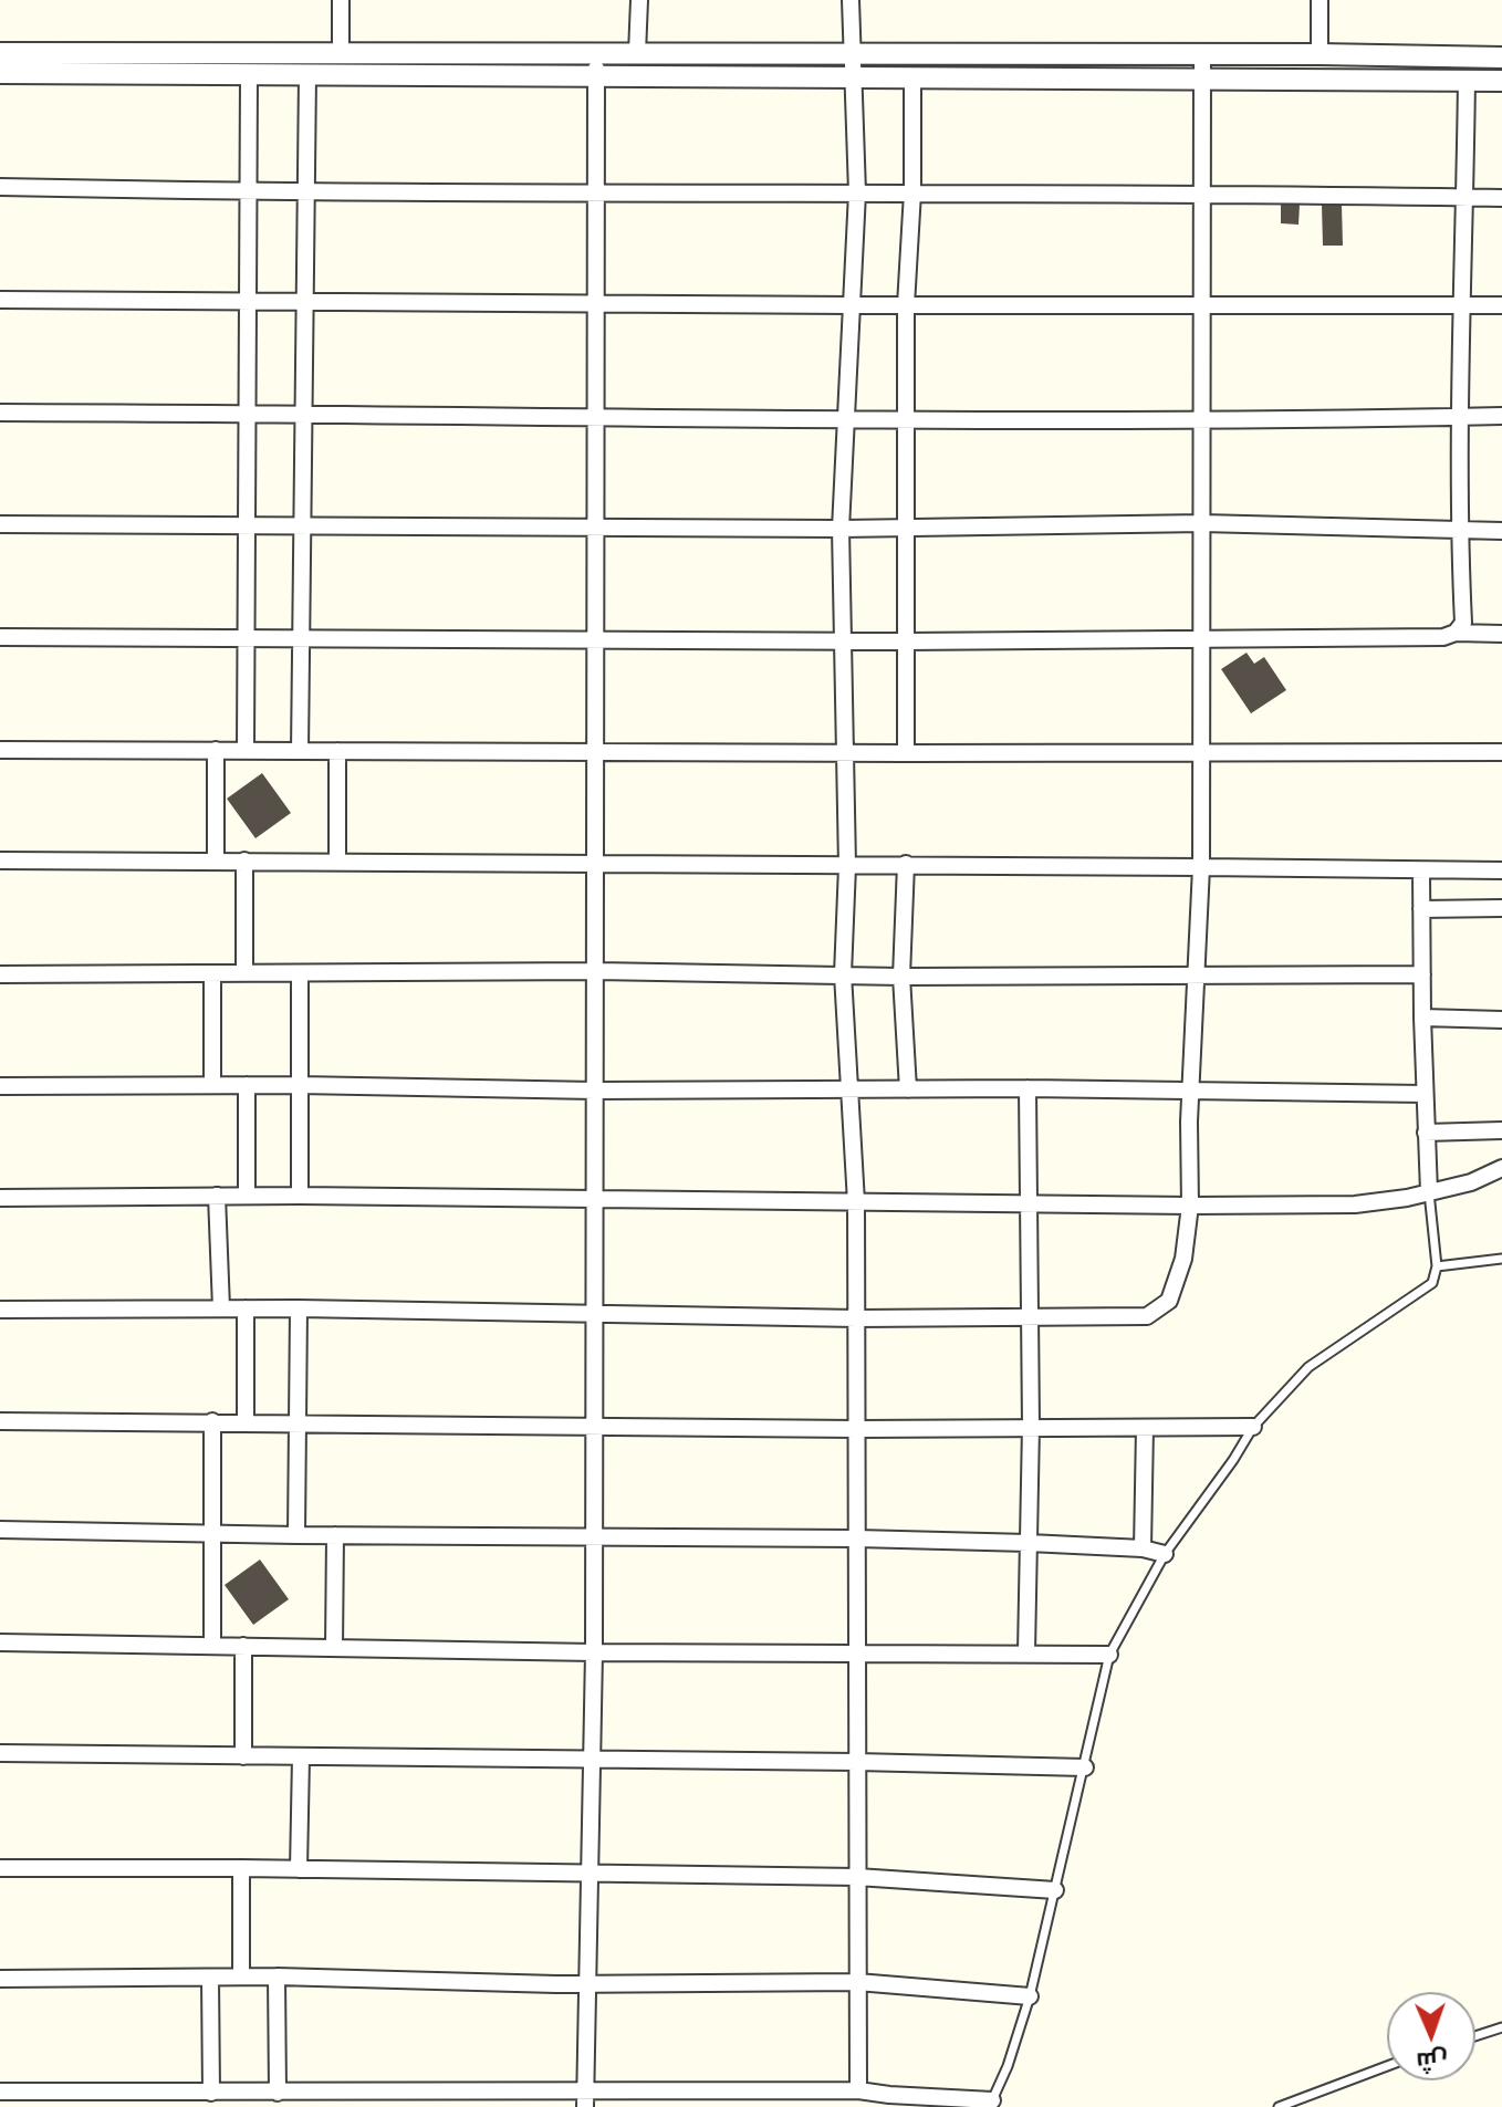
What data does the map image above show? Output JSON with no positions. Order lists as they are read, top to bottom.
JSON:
{
  "north": "bottom"
}
